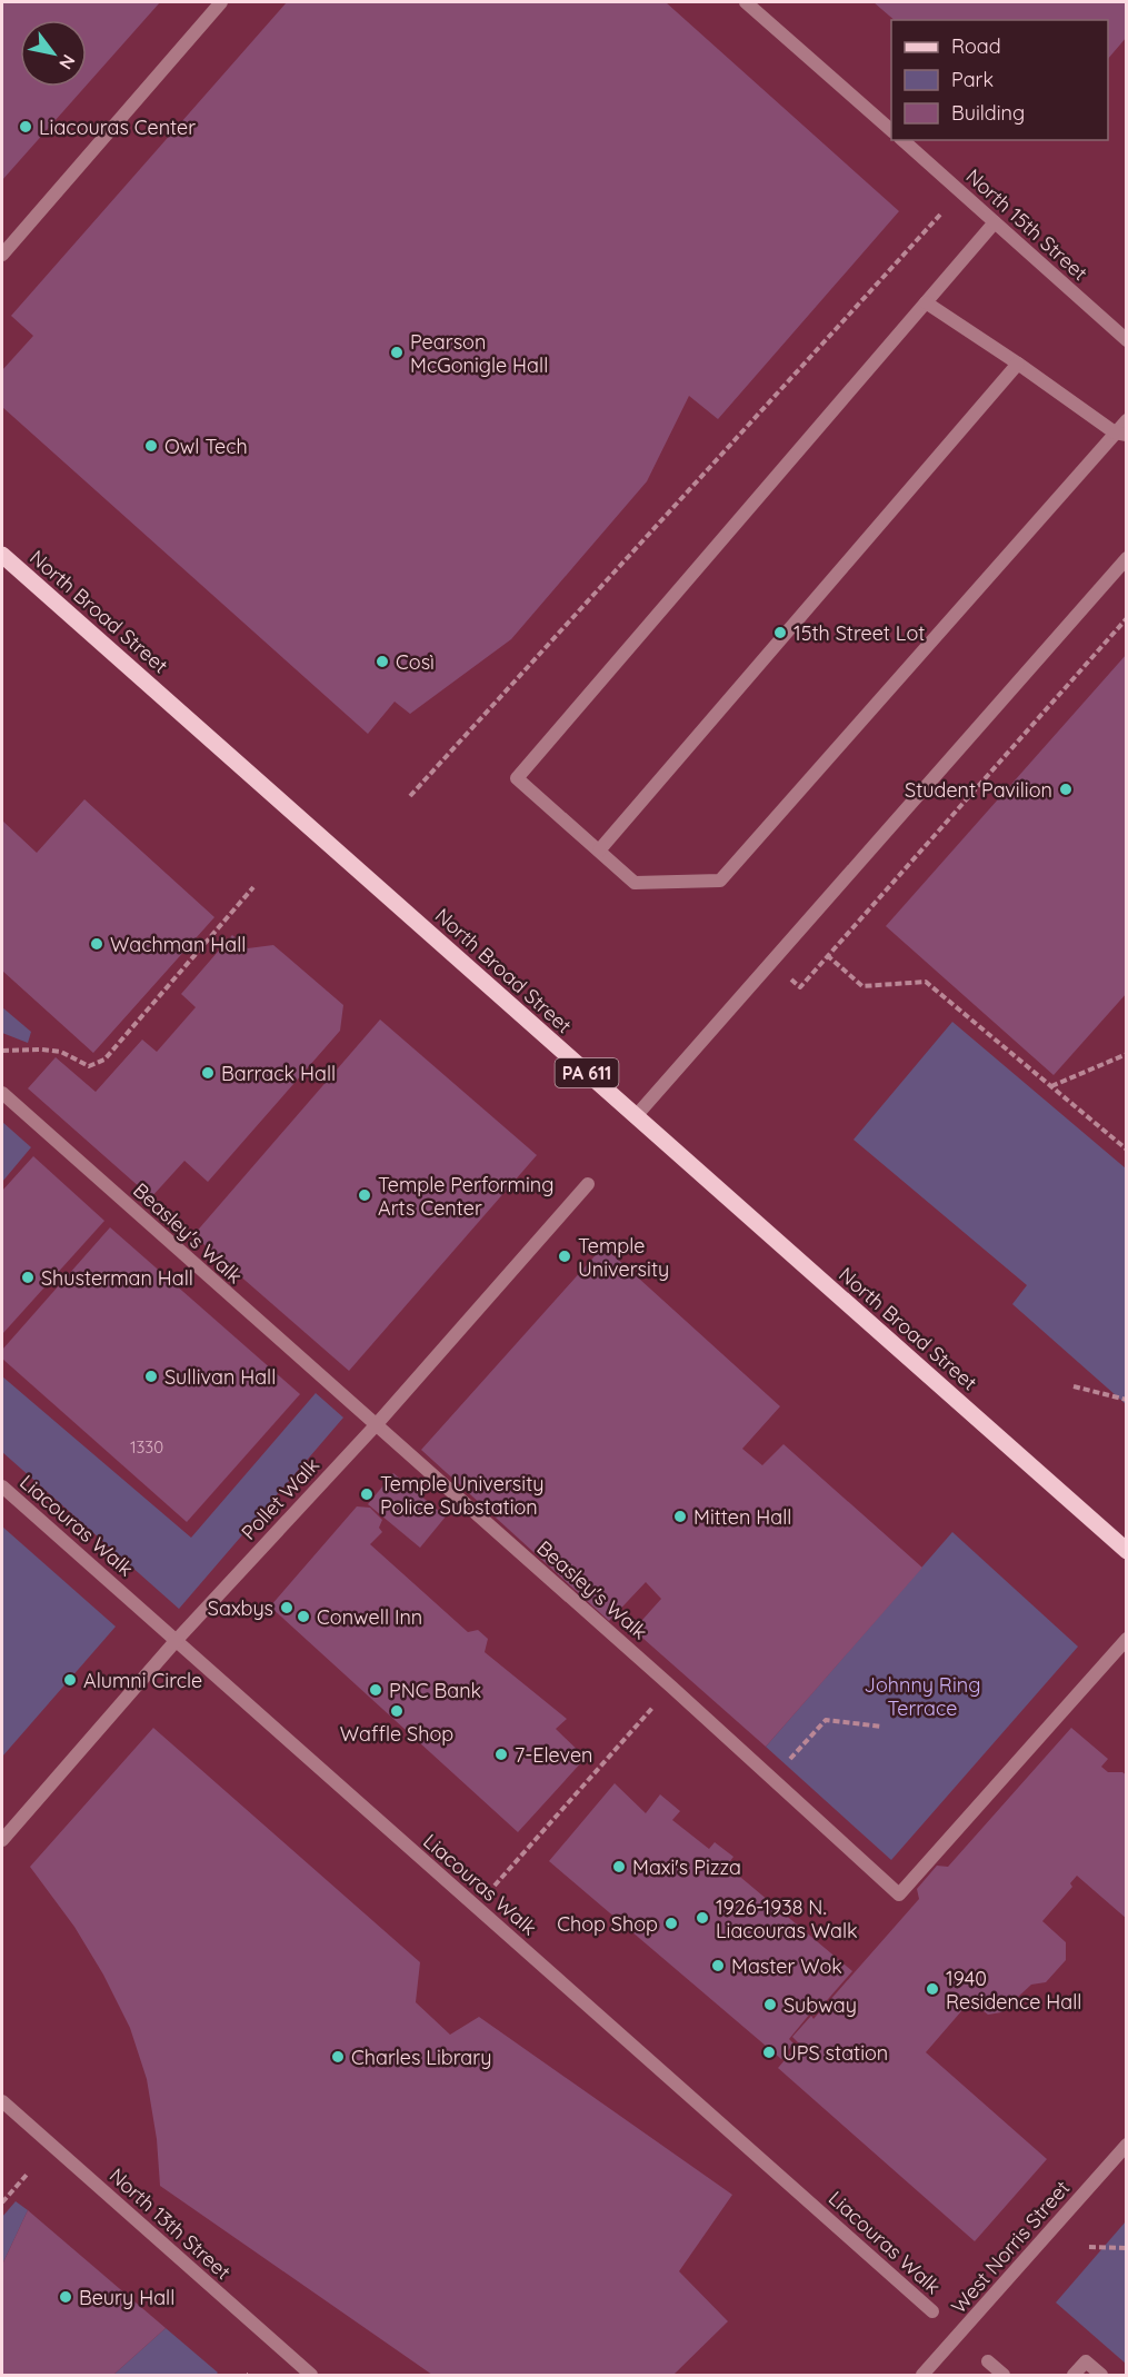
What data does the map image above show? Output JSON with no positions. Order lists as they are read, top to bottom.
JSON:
{
  "streets": {
    "main road": ["North Broad Street", "PA 611"],
    "street": [
      "North 15th Street",
      "Beasley's Walk",
      "Pollet Walk",
      "Liacouras Walk",
      "North 13th Street",
      "West Norris Street"
    ]
  },
  "crossings": [
    ["Beasley's Walk", "Pollet Walk"],
    ["Pollet Walk", "Liacouras Walk"]
  ],
  "parks": ["Johnny Ring Terrace"],
  "places": [
    "Liacouras Center",
    "Pearson McGonigle Hall",
    "Owl Tech",
    "15th Street Lot",
    "Così",
    "Student Pavilion",
    "Wachman Hall",
    "Barrack Hall",
    "Temple Performing Arts Center",
    "Temple University",
    "Shusterman Hall",
    "Sullivan Hall",
    "Temple University Police Substation",
    "Mitten Hall",
    "Saxbys",
    "Conwell Inn",
    "Alumni Circle",
    "PNC Bank",
    "Waffle Shop",
    "7-Eleven",
    "Maxi's Pizza",
    "1926-1938 N. Liacouras Walk",
    "Chop Shop",
    "Master Wok",
    "1940 Residence Hall",
    "Subway",
    "UPS station",
    "Charles Library",
    "Beury Hall"
  ],
  "house_numbers": ["1330"],
  "legend": ["Road", "Park", "Building"],
  "north": "bottom right"
}
